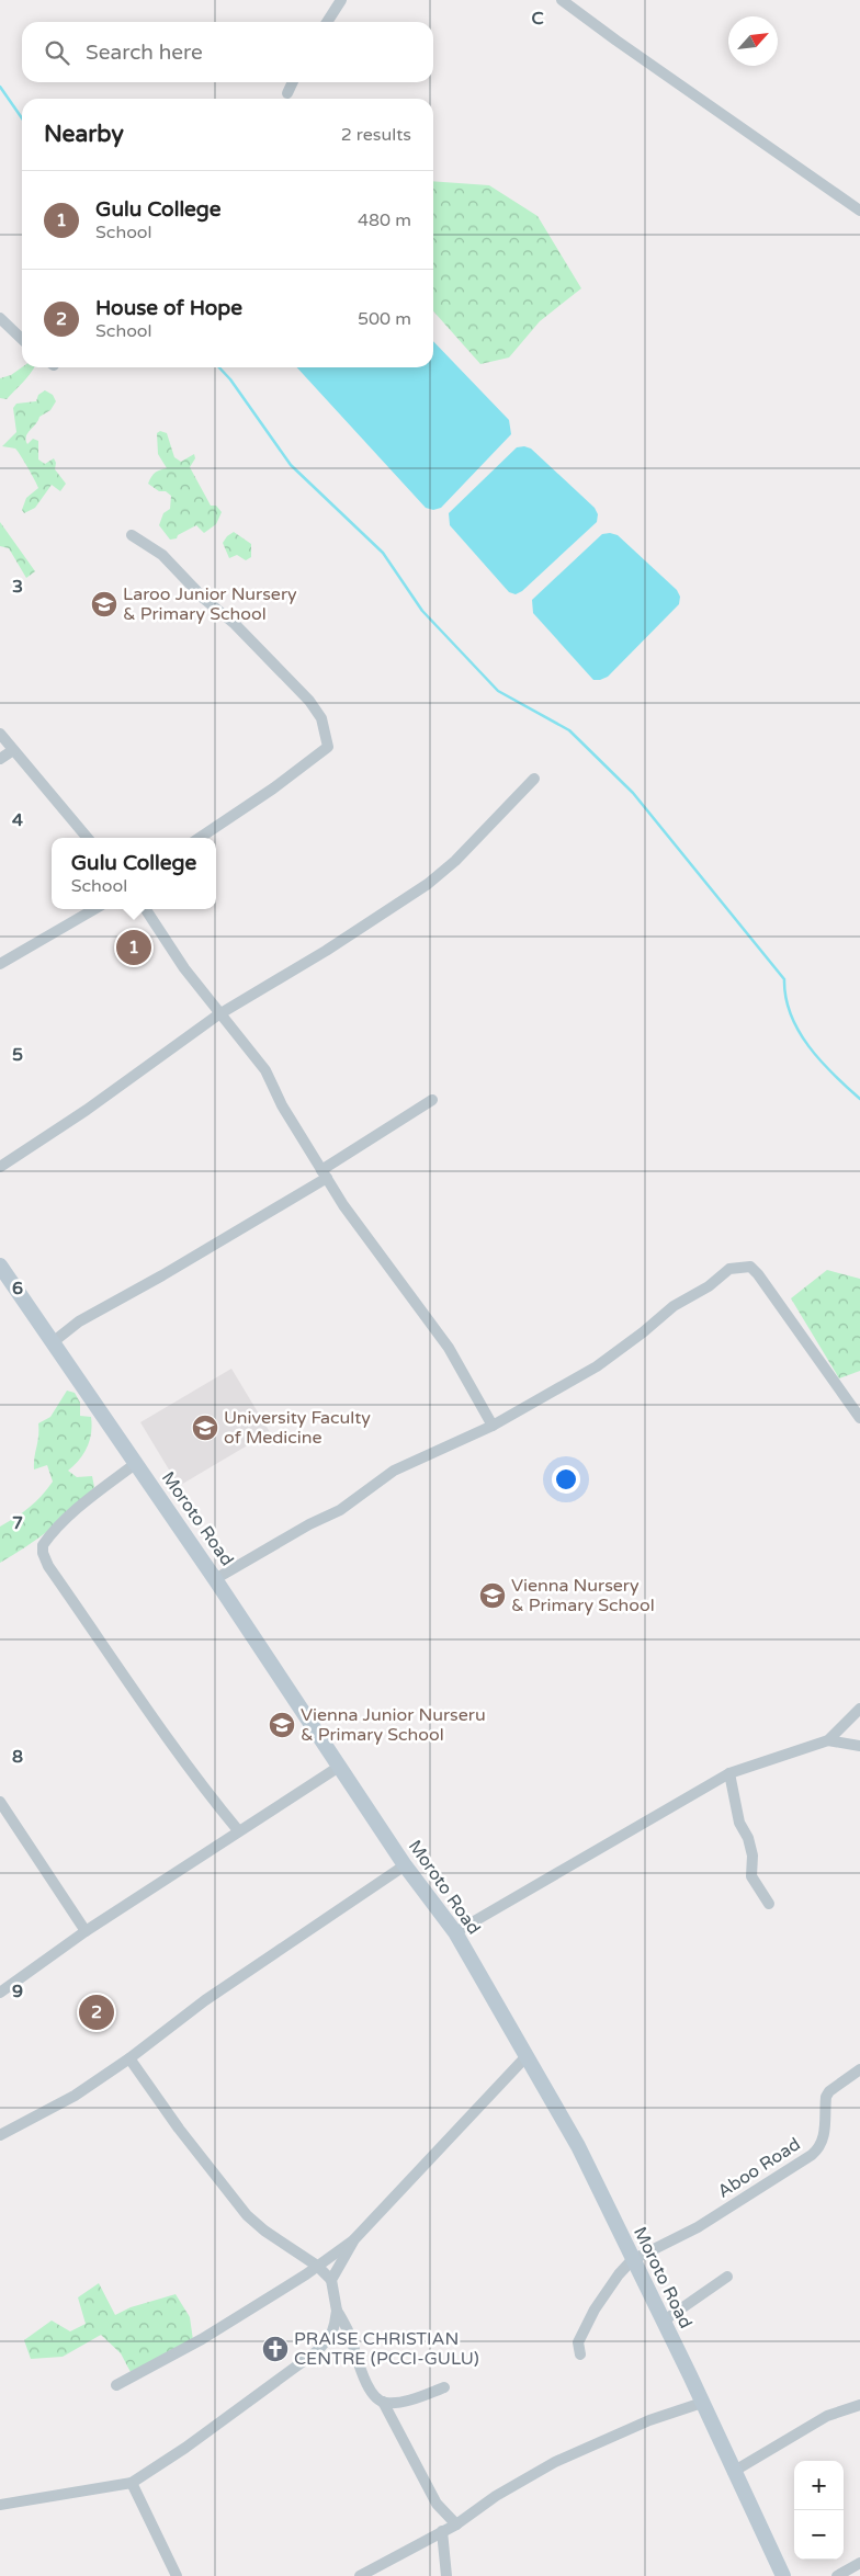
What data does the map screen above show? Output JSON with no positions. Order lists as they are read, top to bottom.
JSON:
{
  "streets": {
    "main road": ["Moroto Road"],
    "street": ["Aboo Road"]
  },
  "crossings": [
    ["Moroto Road", "Aboo Road"]
  ],
  "places": {
    "school or university": [
      "Laroo Junior Nursery & Primary School",
      "University Faculty of Medicine",
      "Vienna Nursery & Primary School",
      "Vienna Junior Nurseru & Primary School"
    ],
    "church": ["PRAISE CHRISTIAN CENTRE (PCCI-GULU)"]
  },
  "north": "top right",
  "page": {
    "search": "Search here",
    "heading": ["Nearby", "2 results"],
    "list": [
      {
        "mark": "1",
        "name": "Gulu College",
        "note": "School",
        "value": "480 m"
      },
      {
        "mark": "2",
        "name": "House of Hope",
        "note": "School",
        "value": "500 m"
      }
    ],
    "popup": ["Gulu College", "School"],
    "pins": ["1", "2"],
    "map_buttons": ["+", "−"]
  },
  "grid": {
    "columns": ["C"],
    "rows": [
      "3",
      "4",
      "5",
      "6",
      "7",
      "8",
      "9"
    ]
  }
}
